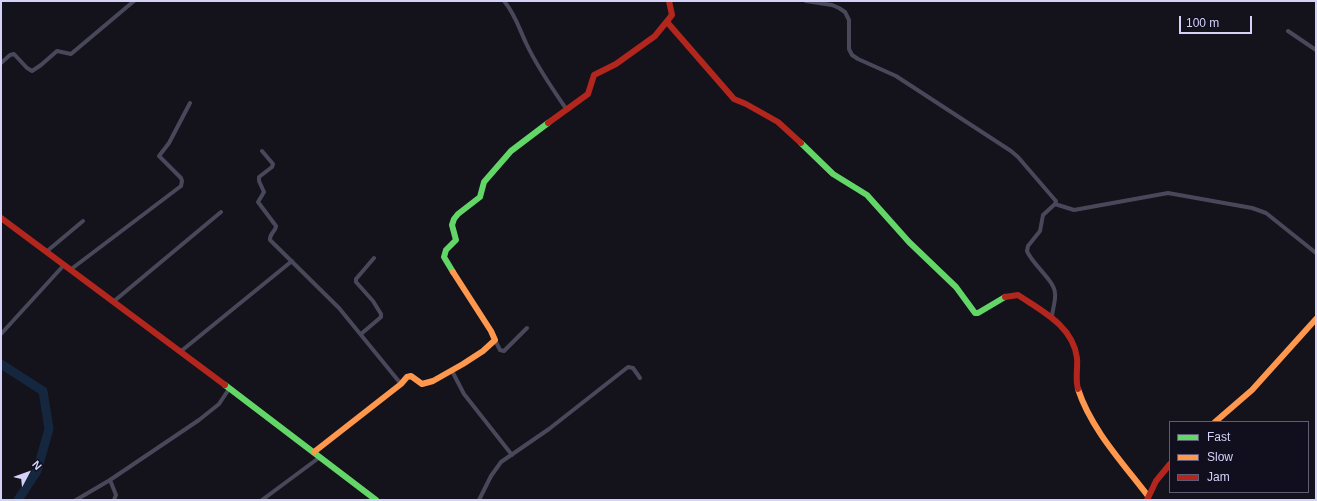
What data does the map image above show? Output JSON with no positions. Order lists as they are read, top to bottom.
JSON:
{
  "legend": ["Fast", "Slow", "Jam"],
  "scale_bar": "100 m",
  "north": "top right"
}
